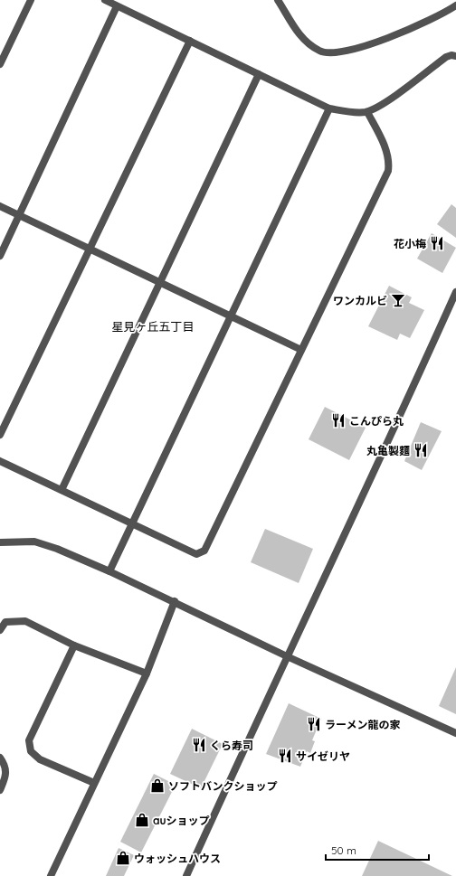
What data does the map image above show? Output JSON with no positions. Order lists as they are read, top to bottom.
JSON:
{
  "districts": ["星見ヶ丘五丁目"],
  "places": {
    "restaurant": [
      "花小梅",
      "こんぴら丸",
      "丸亀製麵",
      "ラーメン龍の家",
      "くら寿司",
      "サイゼリヤ"
    ],
    "bar": ["ワンカルビ"],
    "shop": ["ソフトバンクショップ", "auショップ", "ウォッシュハウス"]
  },
  "scale_bar": "50 m"
}
